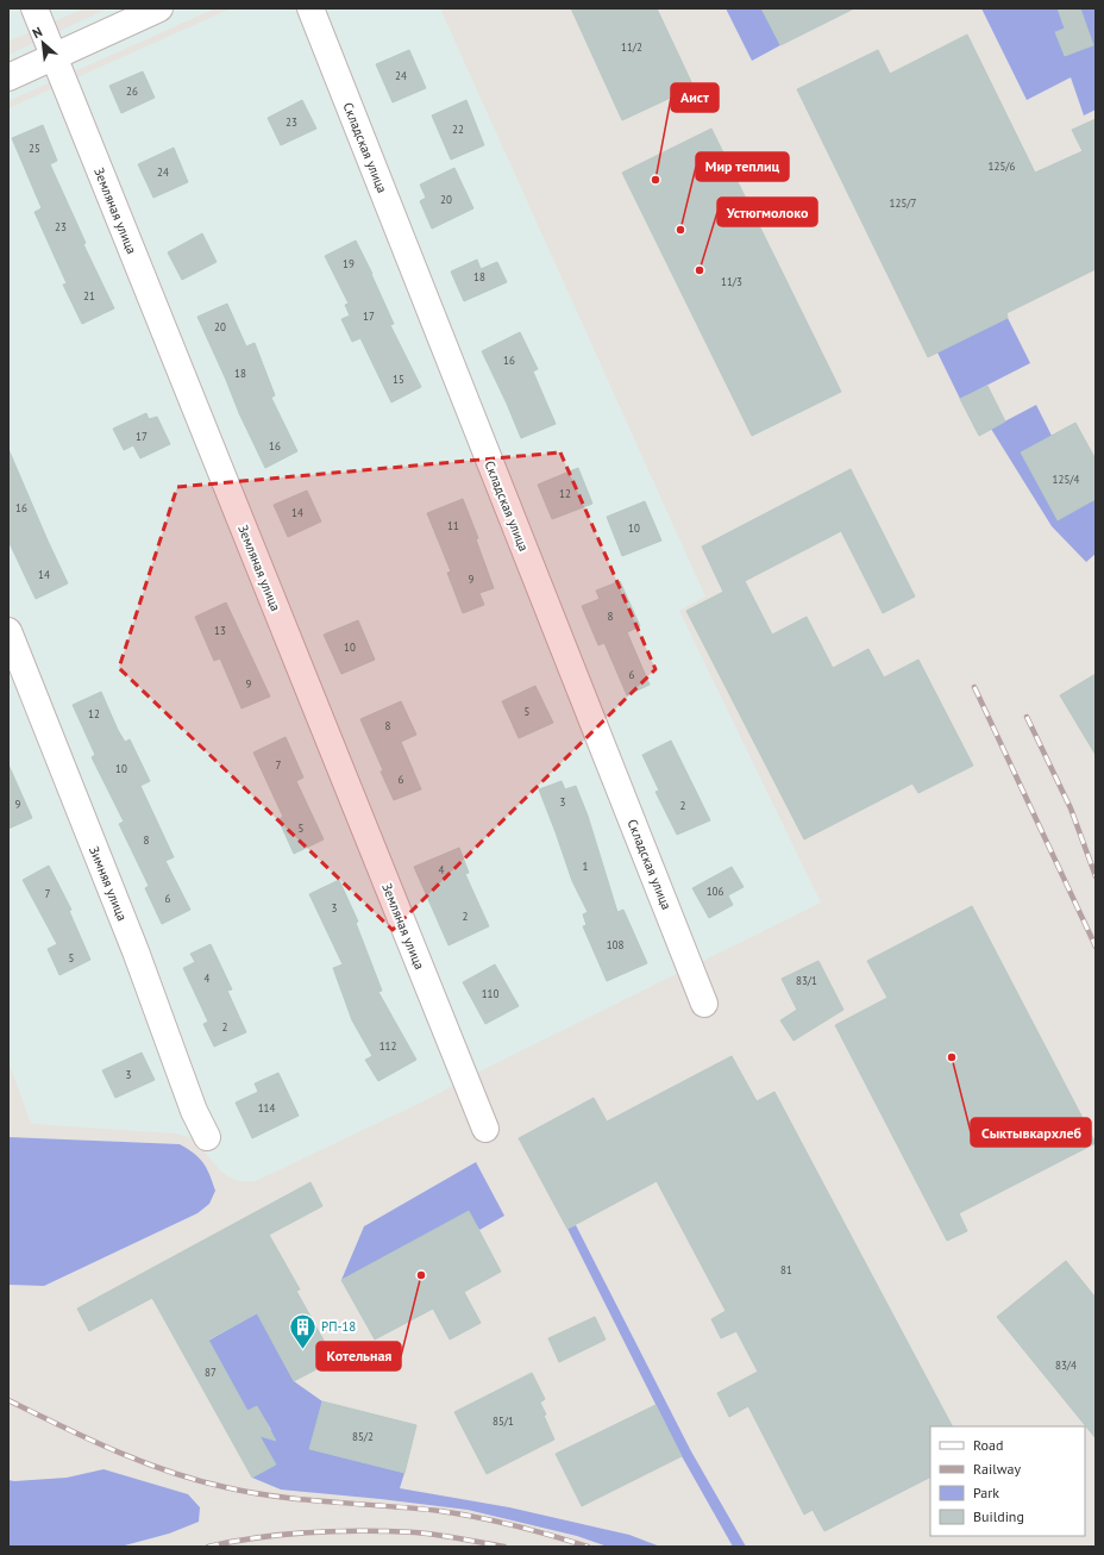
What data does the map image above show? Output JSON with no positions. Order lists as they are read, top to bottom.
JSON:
{
  "streets": {
    "street": ["Складская улица", "Земляная улица", "Зимняя улица"]
  },
  "places": {
    "other": [
      "Аист",
      "Мир теплиц",
      "Устюгмолоко",
      "Сыктывкархлеб",
      "Котельная"
    ],
    "building": ["РП-18"]
  },
  "house_numbers": [
    "11/2",
    "24",
    "26",
    "23",
    "22",
    "25",
    "125/6",
    "24",
    "20",
    "125/7",
    "23",
    "19",
    "18",
    "11/3",
    "21",
    "17",
    "20",
    "16",
    "18",
    "15",
    "17",
    "16",
    "125/4",
    "12",
    "16",
    "14",
    "11",
    "10",
    "14",
    "9",
    "8",
    "13",
    "10",
    "6",
    "9",
    "5",
    "12",
    "8",
    "7",
    "10",
    "6",
    "3",
    "9",
    "2",
    "5",
    "8",
    "1",
    "4",
    "106",
    "7",
    "6",
    "3",
    "2",
    "108",
    "5",
    "4",
    "83/1",
    "110",
    "2",
    "112",
    "3",
    "114",
    "81",
    "83/4",
    "87",
    "85/1",
    "85/2"
  ],
  "legend": [
    "Road",
    "Railway",
    "Park",
    "Building"
  ],
  "north": "top left"
}
